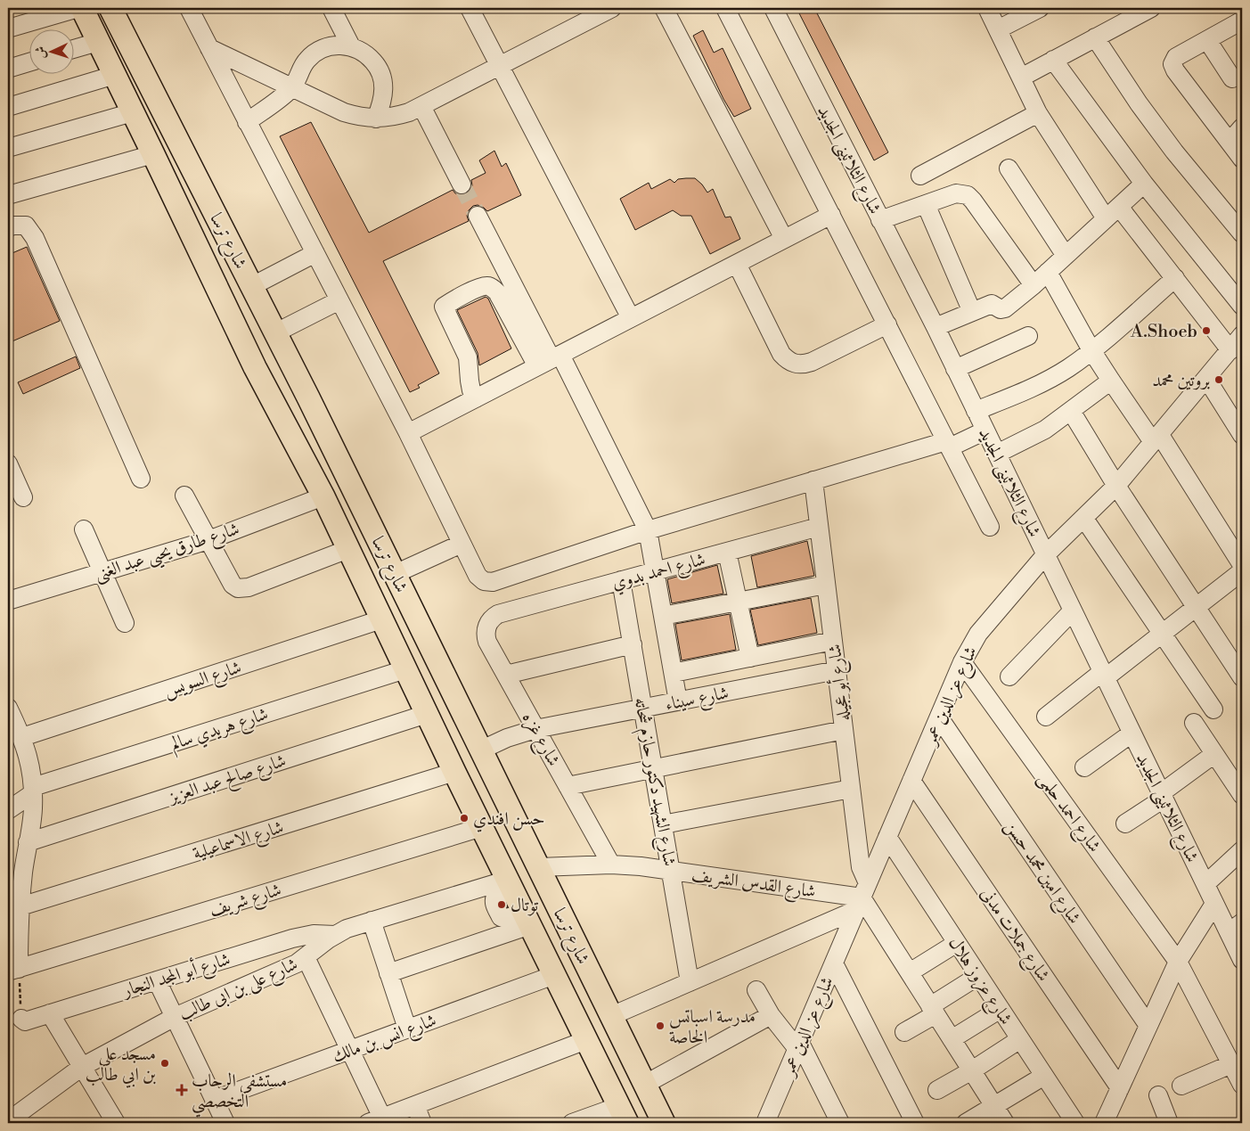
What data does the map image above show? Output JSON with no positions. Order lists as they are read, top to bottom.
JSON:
{
  "streets": {
    "main road": ["شارع ترسا"],
    "street": [
      "شارع الثلاثينى الجديد",
      "شارع طارق يحيى عبد الغنى",
      "شارع احمد بدوي",
      "شارع السويس",
      "شارع أبو عجيله",
      "شارع عز الدين عمر",
      "شارع سيناء",
      "شارع هريدي سالم",
      "شارع غزه",
      "شارع صالح عبد العزيز",
      "شارع الشهيد دكتور حازم شحاته",
      "شارع احمد حلمى",
      "شارع الاسماعيلية",
      "شارع امين محمد حسن",
      "شارع القدس الشريف",
      "شارع شريف",
      "شارع جملات مدنى",
      "شارع أبو المجد النجار",
      "شارع عزوز هلال",
      "شارع على بن ابى طالب",
      "شارع انس بن مالك"
    ]
  },
  "crossings": [
    ["شارع الثلاثينى الجديد", "شارع عز الدين عمر"],
    ["شارع ترسا", "شارع طارق يحيى عبد الغنى"],
    ["شارع ترسا", "شارع السويس"],
    ["شارع ترسا", "شارع سيناء"],
    ["شارع ترسا", "شارع هريدي سالم"],
    ["شارع ترسا", "شارع صالح عبد العزيز"],
    ["شارع ترسا", "شارع الاسماعيلية"],
    ["شارع ترسا", "شارع القدس الشريف"],
    ["شارع ترسا", "شارع شريف"],
    ["شارع ترسا", "شارع على بن ابى طالب"],
    ["شارع ترسا", "شارع انس بن مالك"],
    ["شارع احمد بدوي", "شارع أبو عجيله"],
    ["شارع احمد بدوي", "شارع غزه"],
    ["شارع احمد بدوي", "شارع الشهيد دكتور حازم شحاته"],
    ["شارع أبو عجيله", "شارع عز الدين عمر"],
    ["شارع أبو عجيله", "شارع سيناء"],
    ["شارع أبو عجيله", "شارع القدس الشريف"],
    ["شارع عز الدين عمر", "شارع احمد حلمى"],
    ["شارع عز الدين عمر", "شارع امين محمد حسن"],
    ["شارع عز الدين عمر", "شارع القدس الشريف"],
    ["شارع عز الدين عمر", "شارع جملات مدنى"],
    ["شارع عز الدين عمر", "شارع عزوز هلال"],
    ["شارع سيناء", "شارع غزه"],
    ["شارع سيناء", "شارع الشهيد دكتور حازم شحاته"],
    ["شارع غزه", "شارع القدس الشريف"],
    ["شارع الشهيد دكتور حازم شحاته", "شارع القدس الشريف"],
    ["شارع أبو المجد النجار", "شارع على بن ابى طالب"]
  ],
  "places": {
    "other": [
      "A.Shoeb",
      "بروتين محمد",
      "حسن افندي",
      "توتال",
      "مدرسة اسباتس الخاصة",
      "مسجد علي بن ابي طالب"
    ],
    "health": ["مستشفى الرحاب التخصصي"]
  },
  "north": "left"
}
